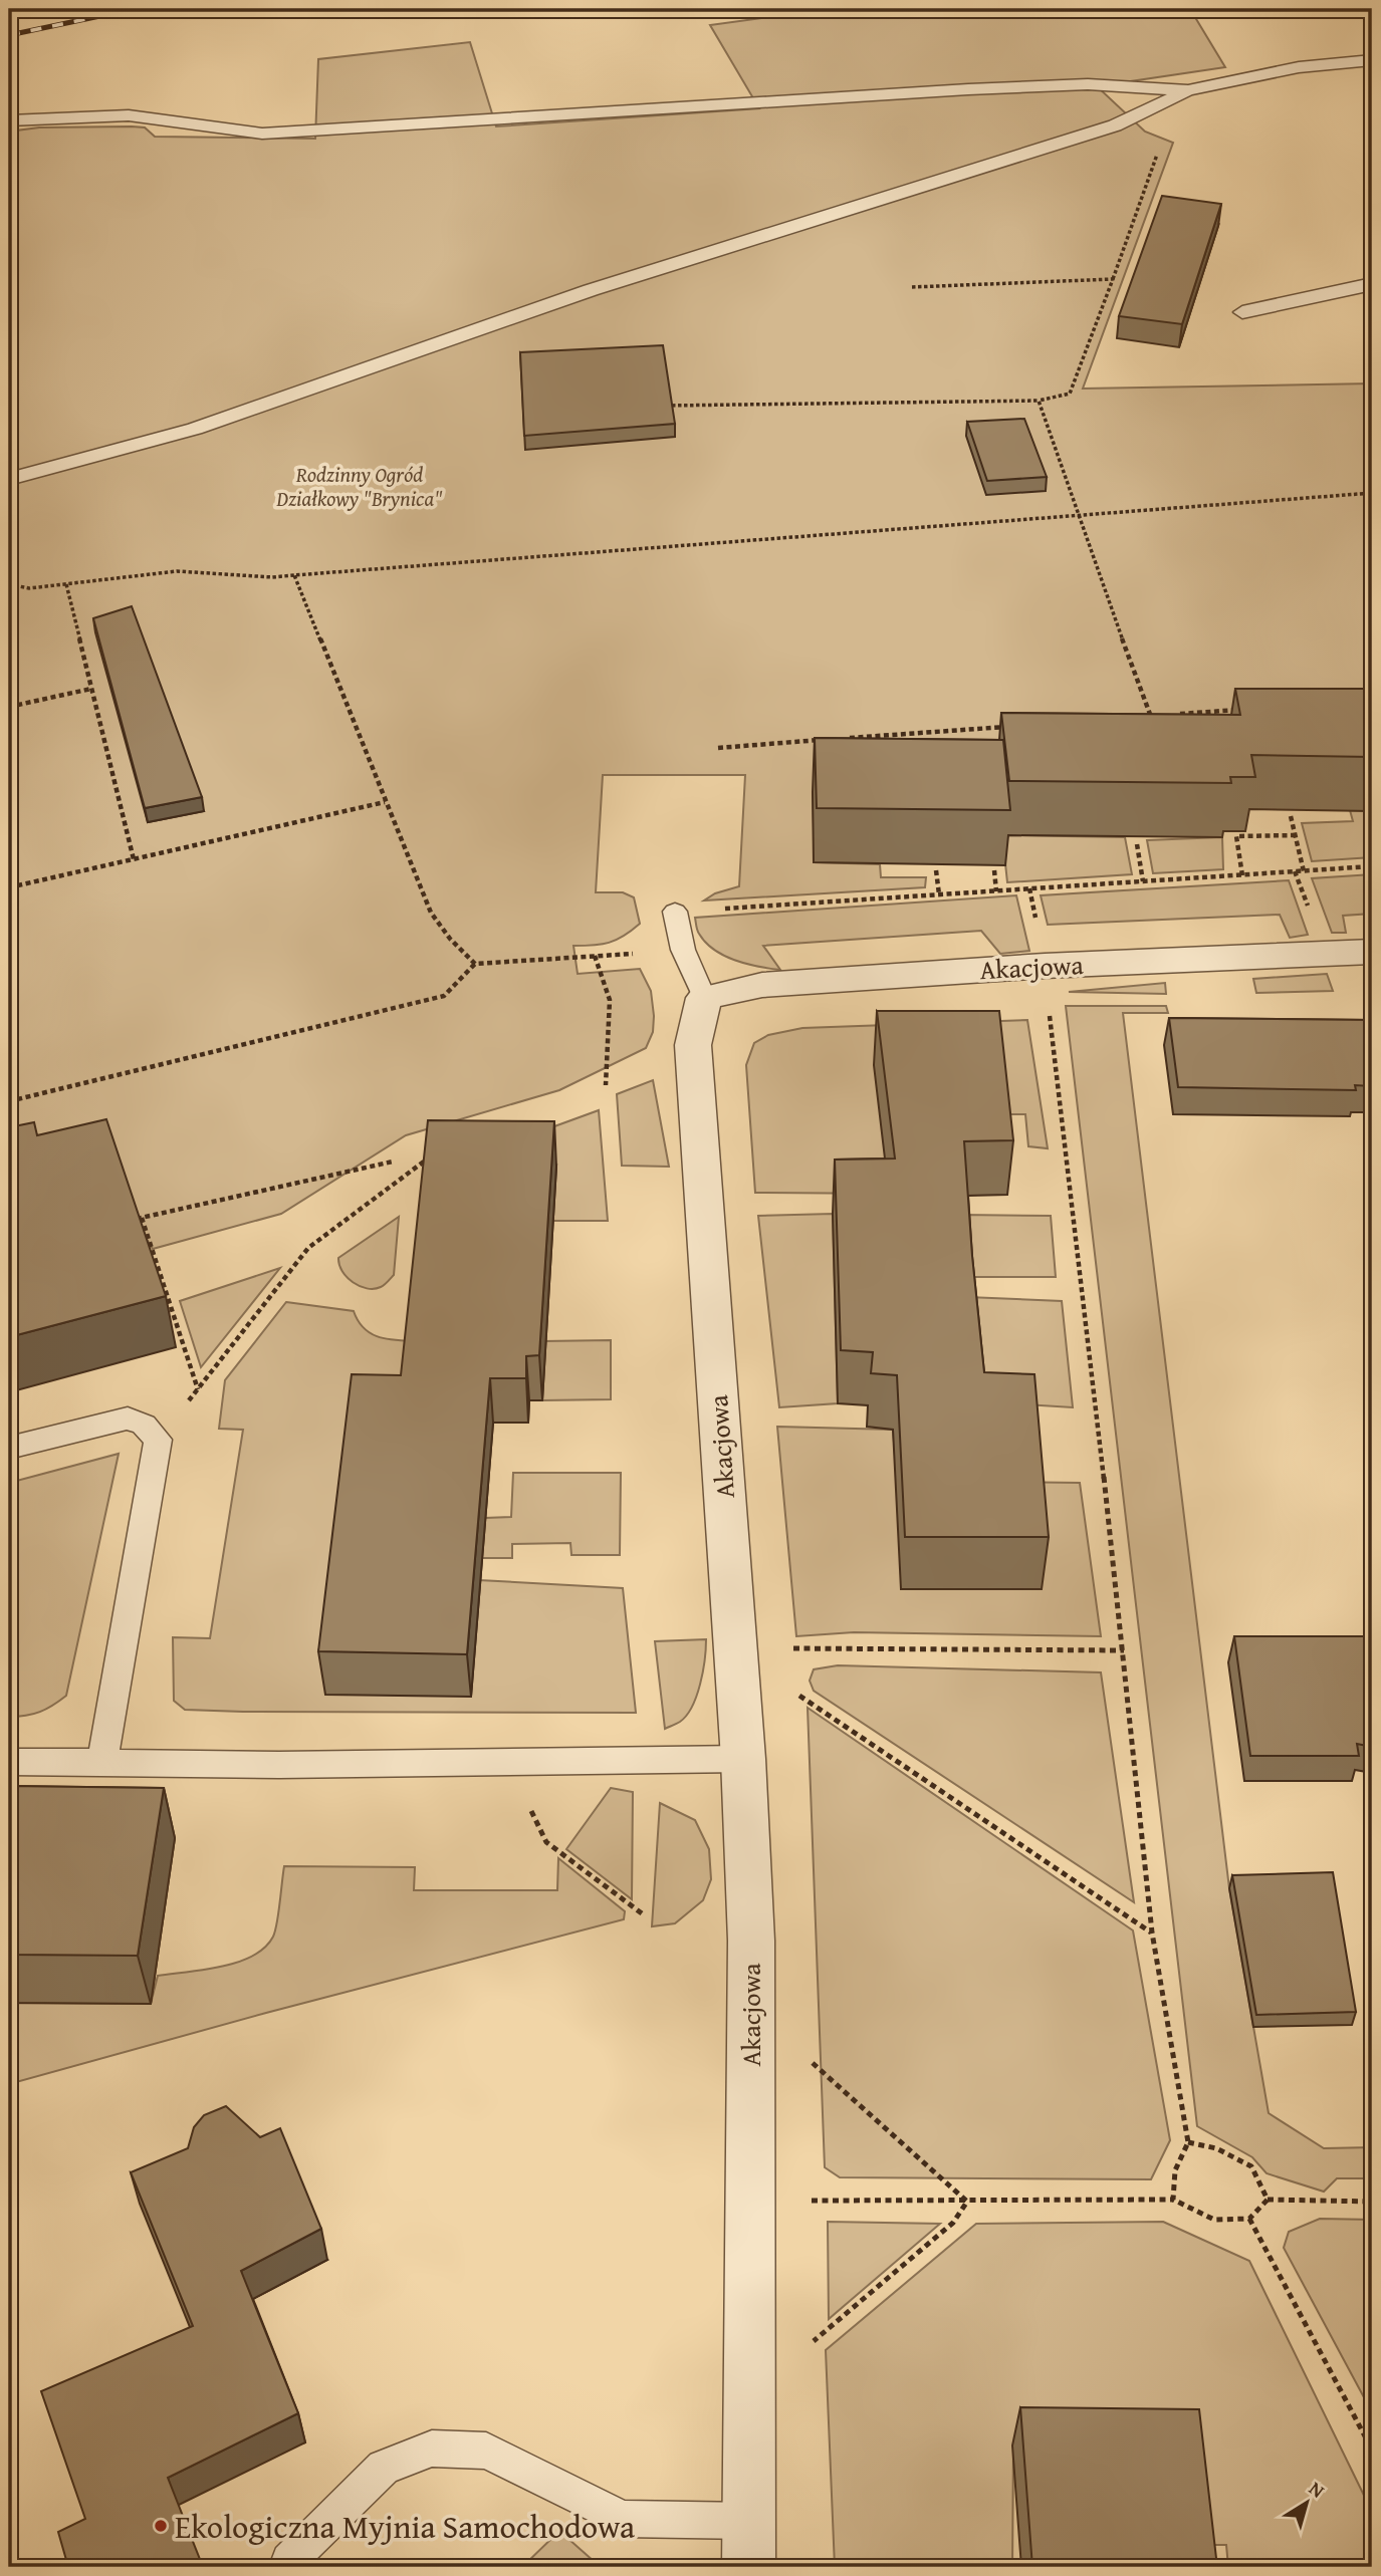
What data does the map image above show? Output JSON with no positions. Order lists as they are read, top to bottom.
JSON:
{
  "streets": {
    "street": ["Akacjowa"]
  },
  "parks": ["Rodzinny Ogród Działkowy \"Brynica\""],
  "places": ["Ekologiczna Myjnia Samochodowa"],
  "north": "top right"
}
